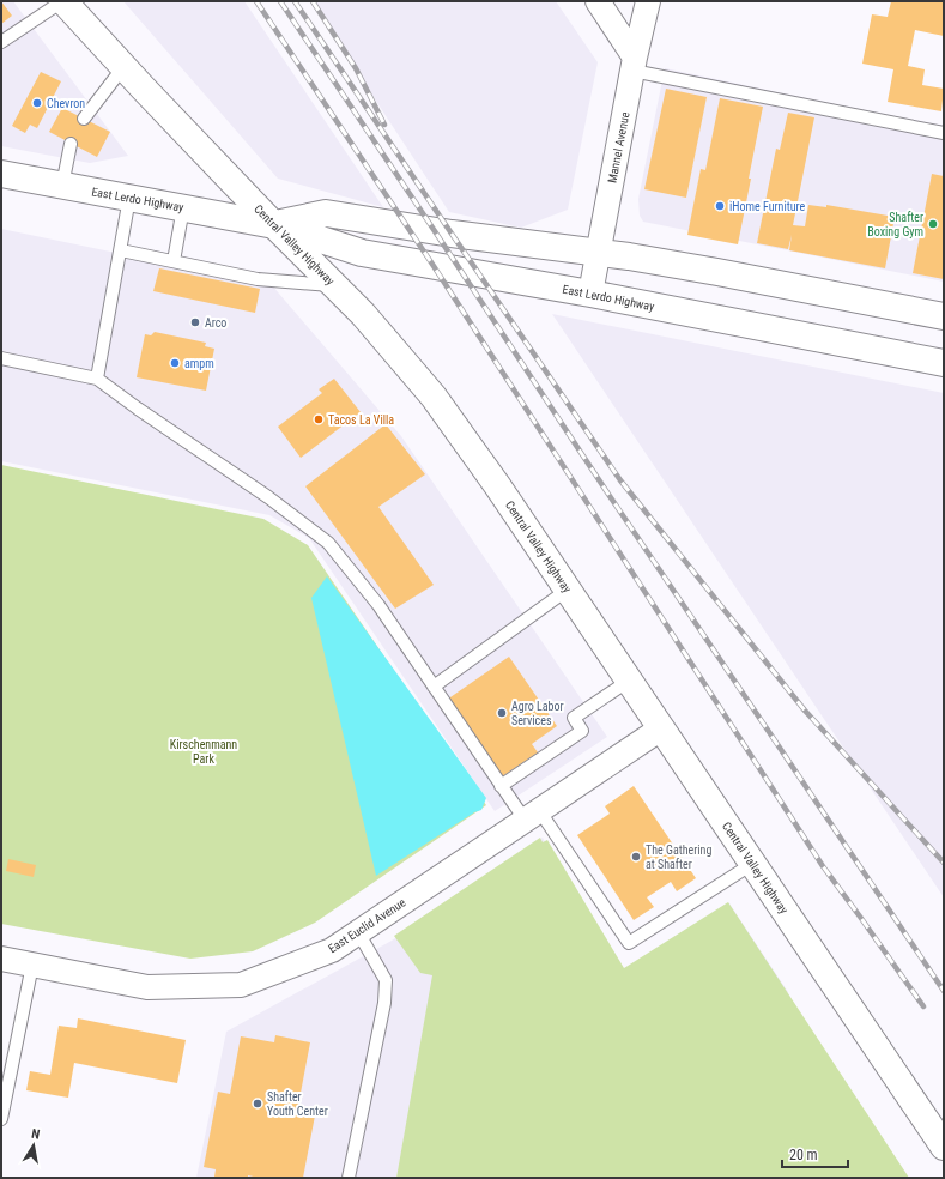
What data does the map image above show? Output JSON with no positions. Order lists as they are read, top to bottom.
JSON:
{
  "streets": {
    "main road": ["East Lerdo Highway", "Central Valley Highway"],
    "street": ["Mannel Avenue", "East Euclid Avenue"]
  },
  "crossings": [
    ["Mannel Avenue", "East Lerdo Highway"],
    ["East Lerdo Highway", "Central Valley Highway"],
    ["Central Valley Highway", "East Euclid Avenue"]
  ],
  "parks": ["Kirschenmann Park"],
  "places": [
    "Chevron",
    "iHome Furniture",
    "Shafter Boxing Gym",
    "Arco",
    "ampm",
    "Tacos La Villa",
    "Agro Labor Services",
    "The Gathering at Shafter",
    "Shafter Youth Center"
  ],
  "scale_bar": "20 m",
  "north": "top"
}
